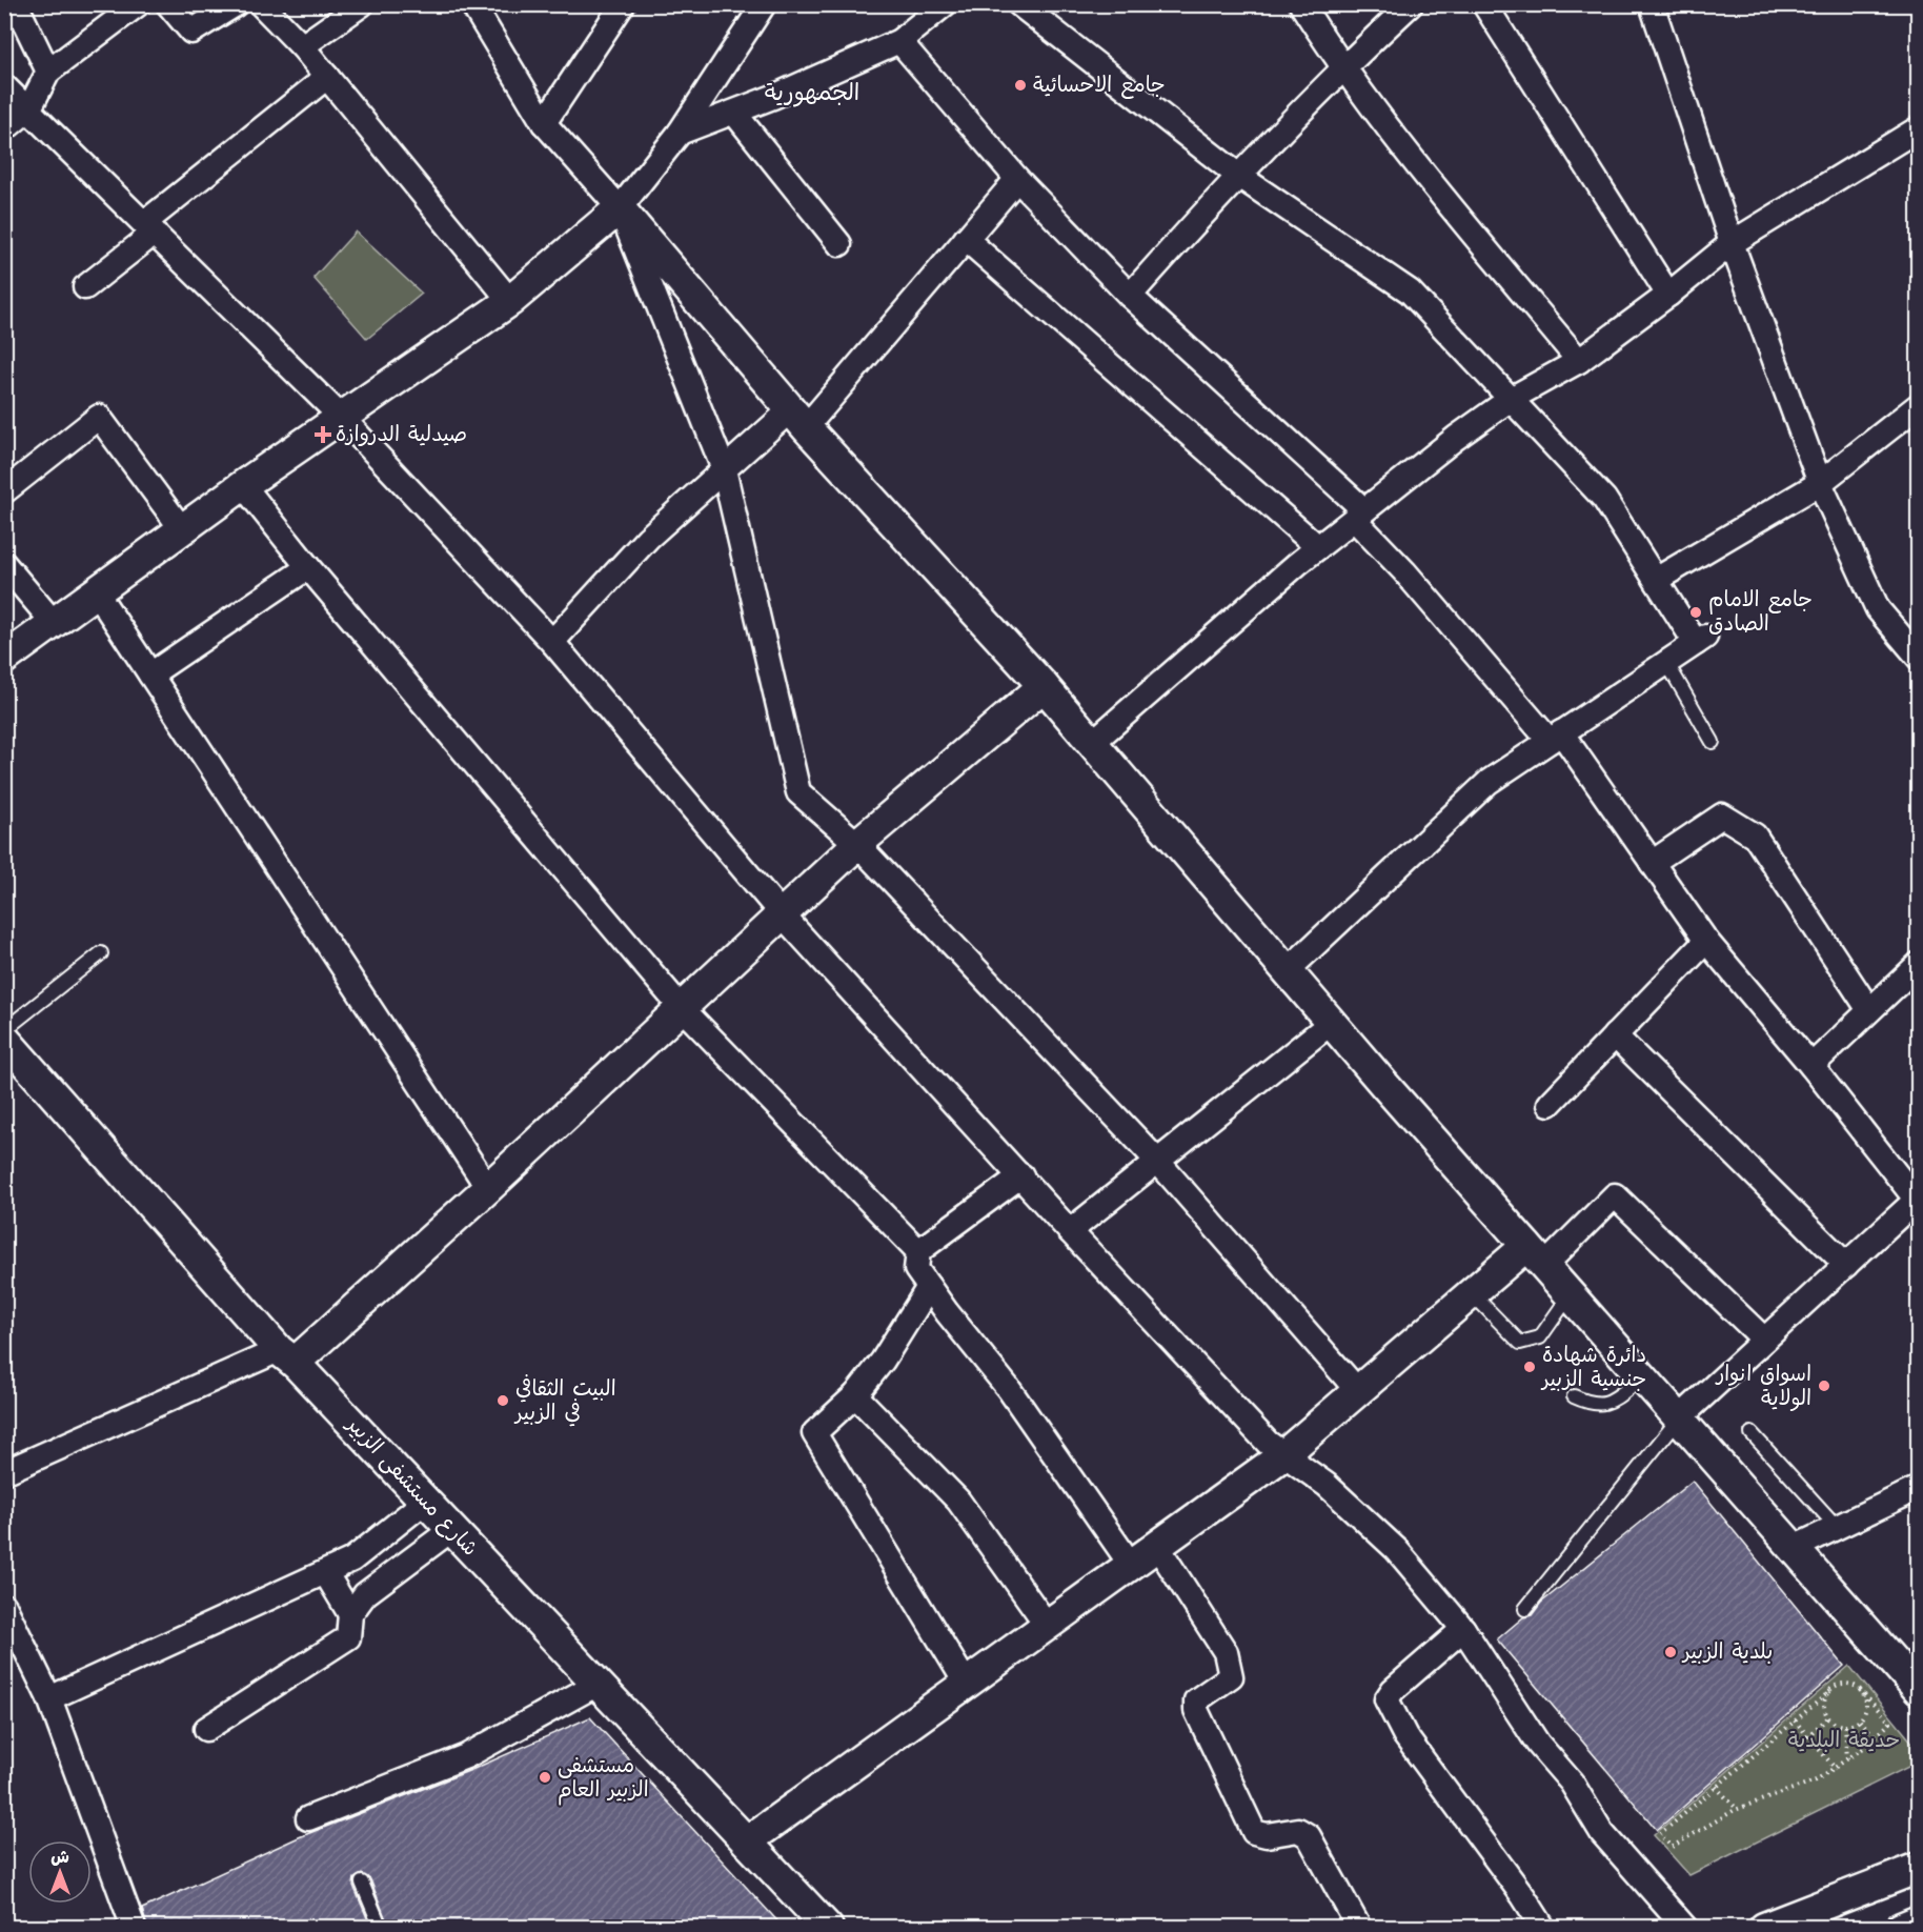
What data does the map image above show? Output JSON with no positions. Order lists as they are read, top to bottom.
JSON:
{
  "streets": {
    "street": ["شارع مستشفى الزبير"]
  },
  "districts": ["الجمهورية"],
  "parks": ["حديقة البلدية"],
  "places": {
    "other": [
      "جامع الاحسائية",
      "جامع الامام الصادق",
      "دائرة شهادة جنسية الزبير",
      "اسواق انوار الولاية",
      "البيت الثقافي في الزبير",
      "بلدية الزبير",
      "مستشفى الزبير العام"
    ],
    "health": ["صيدلية الدروازة"]
  },
  "north": "top"
}
